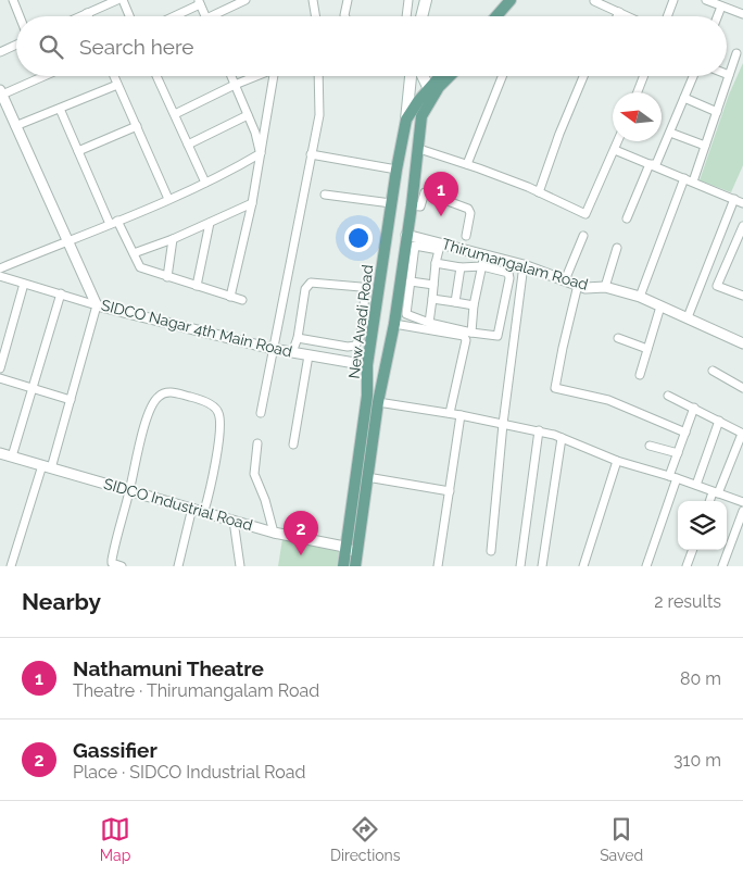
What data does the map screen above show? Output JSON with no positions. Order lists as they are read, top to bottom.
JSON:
{
  "streets": {
    "main road": ["New Avadi Road"],
    "street": ["Thirumangalam Road", "SIDCO Nagar 4th Main Road", "SIDCO Industrial Road"]
  },
  "crossings": [
    ["Thirumangalam Road", "New Avadi Road"],
    ["New Avadi Road", "SIDCO Nagar 4th Main Road"],
    ["New Avadi Road", "SIDCO Industrial Road"]
  ],
  "north": "left",
  "page": {
    "search": "Search here",
    "pins": ["1", "2"],
    "heading": ["Nearby", "2 results"],
    "list": [
      {
        "mark": "1",
        "name": "Nathamuni Theatre",
        "note": "Theatre · Thirumangalam Road",
        "value": "80 m"
      },
      {
        "mark": "2",
        "name": "Gassifier",
        "note": "Place · SIDCO Industrial Road",
        "value": "310 m"
      }
    ],
    "nav": ["Map", "Directions", "Saved"]
  }
}
